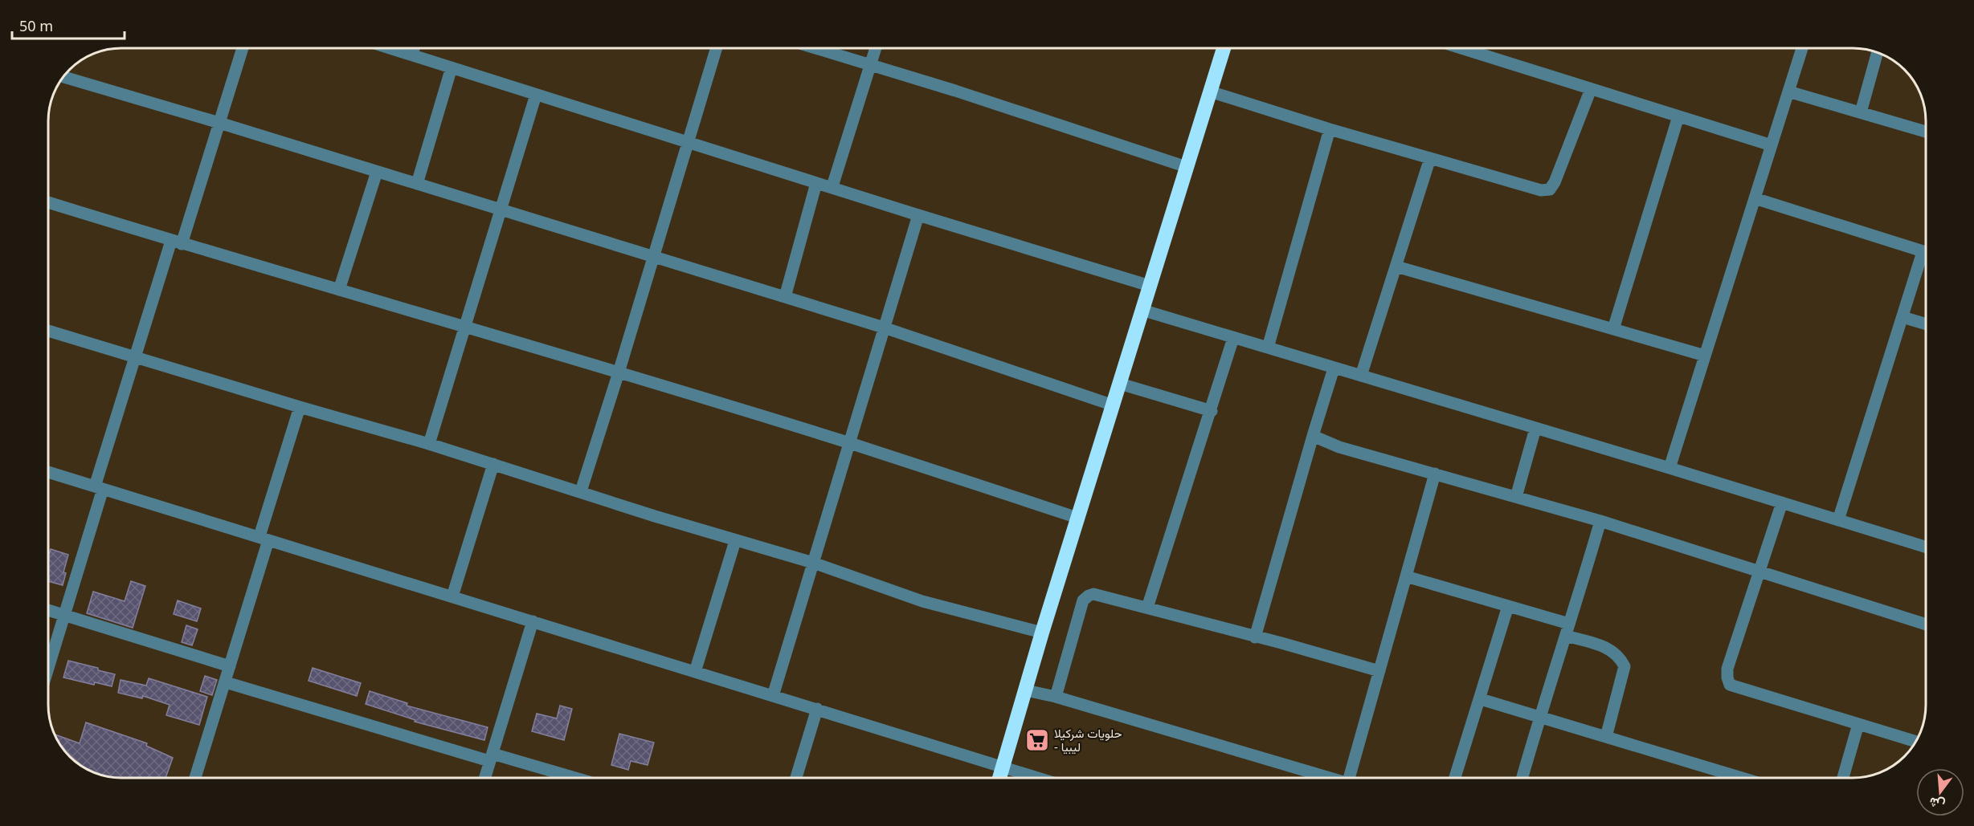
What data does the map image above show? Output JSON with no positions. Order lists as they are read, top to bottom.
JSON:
{
  "places": {
    "supermarket": ["حلويات شركيلا - ليبيا"]
  },
  "scale_bar": "50 m",
  "north": "bottom"
}
